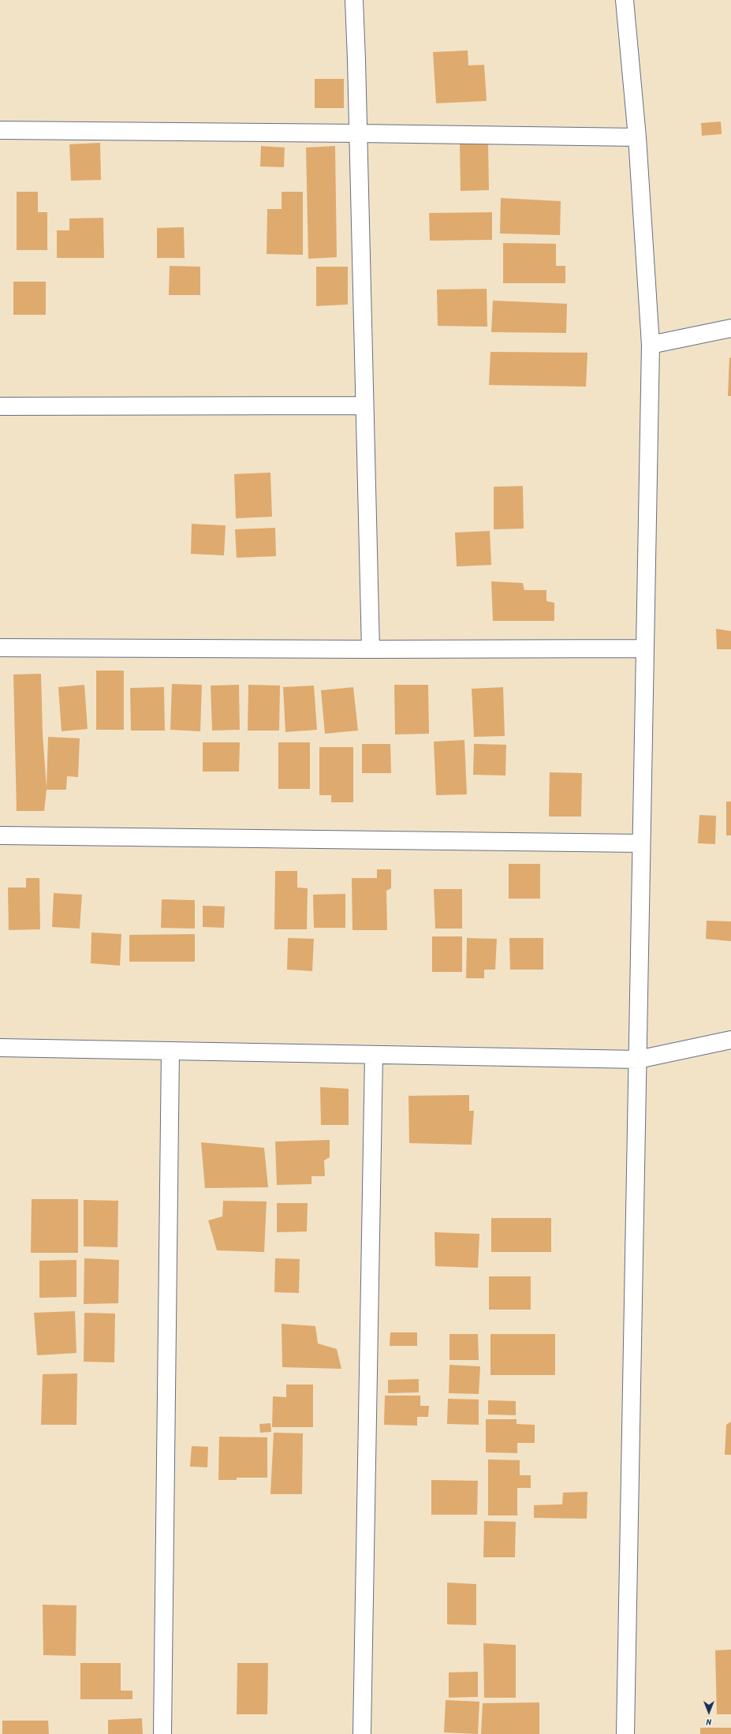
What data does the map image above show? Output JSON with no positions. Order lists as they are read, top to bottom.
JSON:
{
  "north": "bottom"
}
